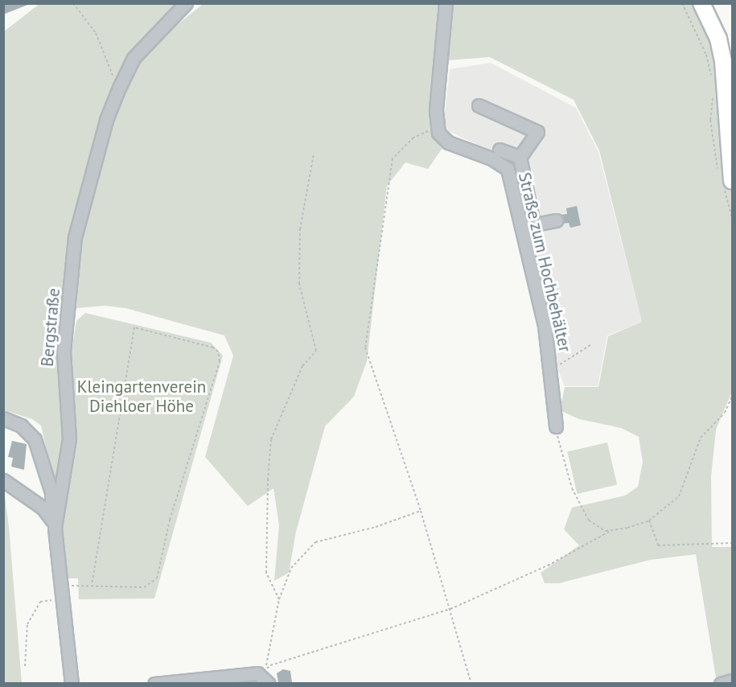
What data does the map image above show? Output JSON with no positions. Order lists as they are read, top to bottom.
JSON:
{
  "streets": {
    "street": ["Straße zum Hochbehälter", "Bergstraße"]
  },
  "parks": ["Kleingartenverein Diehloer Höhe"]
}
